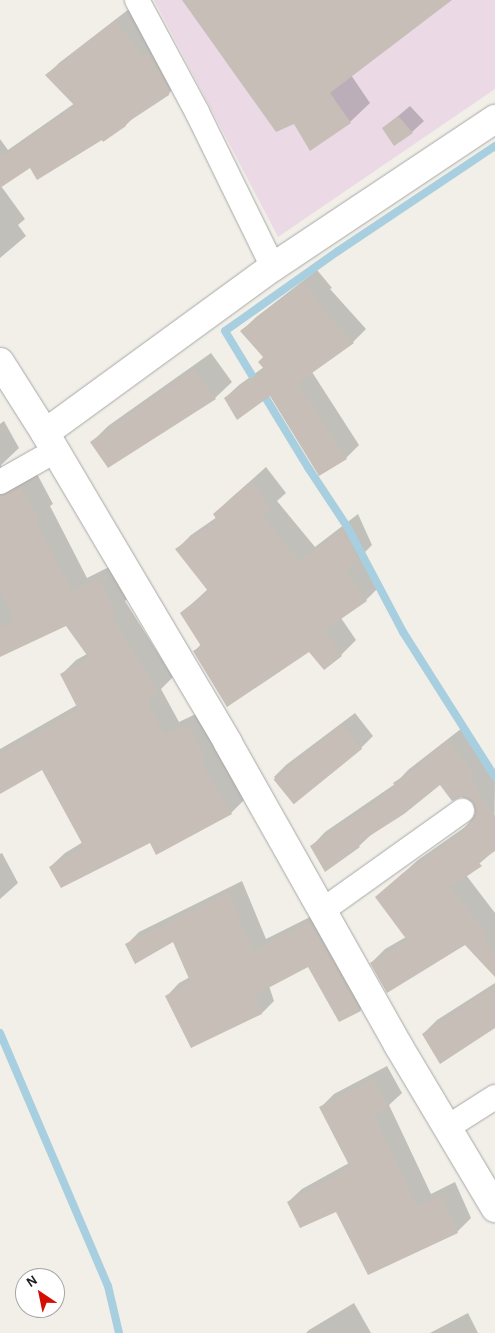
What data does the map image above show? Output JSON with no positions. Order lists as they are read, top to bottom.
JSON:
{
  "north": "top left"
}
